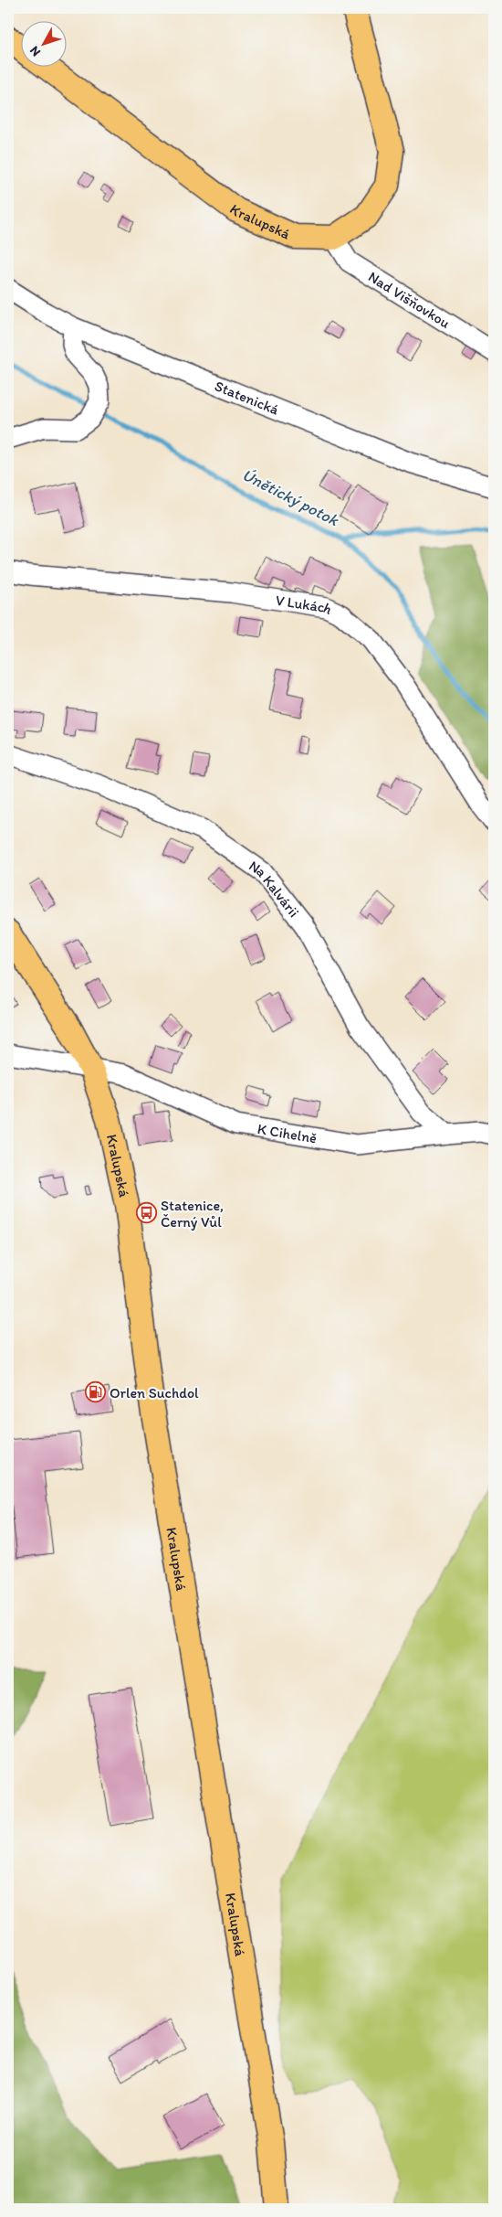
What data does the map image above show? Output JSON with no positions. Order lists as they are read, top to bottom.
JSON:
{
  "streets": {
    "main road": ["Kralupská"],
    "street": [
      "Nad Višňovkou",
      "Statenická",
      "V Lukách",
      "Na Kalvárii",
      "K Cihelně"
    ]
  },
  "crossings": [
    ["Kralupská", "Nad Višňovkou"],
    ["Kralupská", "K Cihelně"],
    ["Na Kalvárii", "K Cihelně"]
  ],
  "water": ["Únětický potok"],
  "places": {
    "bus stop": ["Statenice, Černý Vůl"],
    "fuel station": ["Orlen Suchdol"]
  },
  "north": "bottom left"
}
